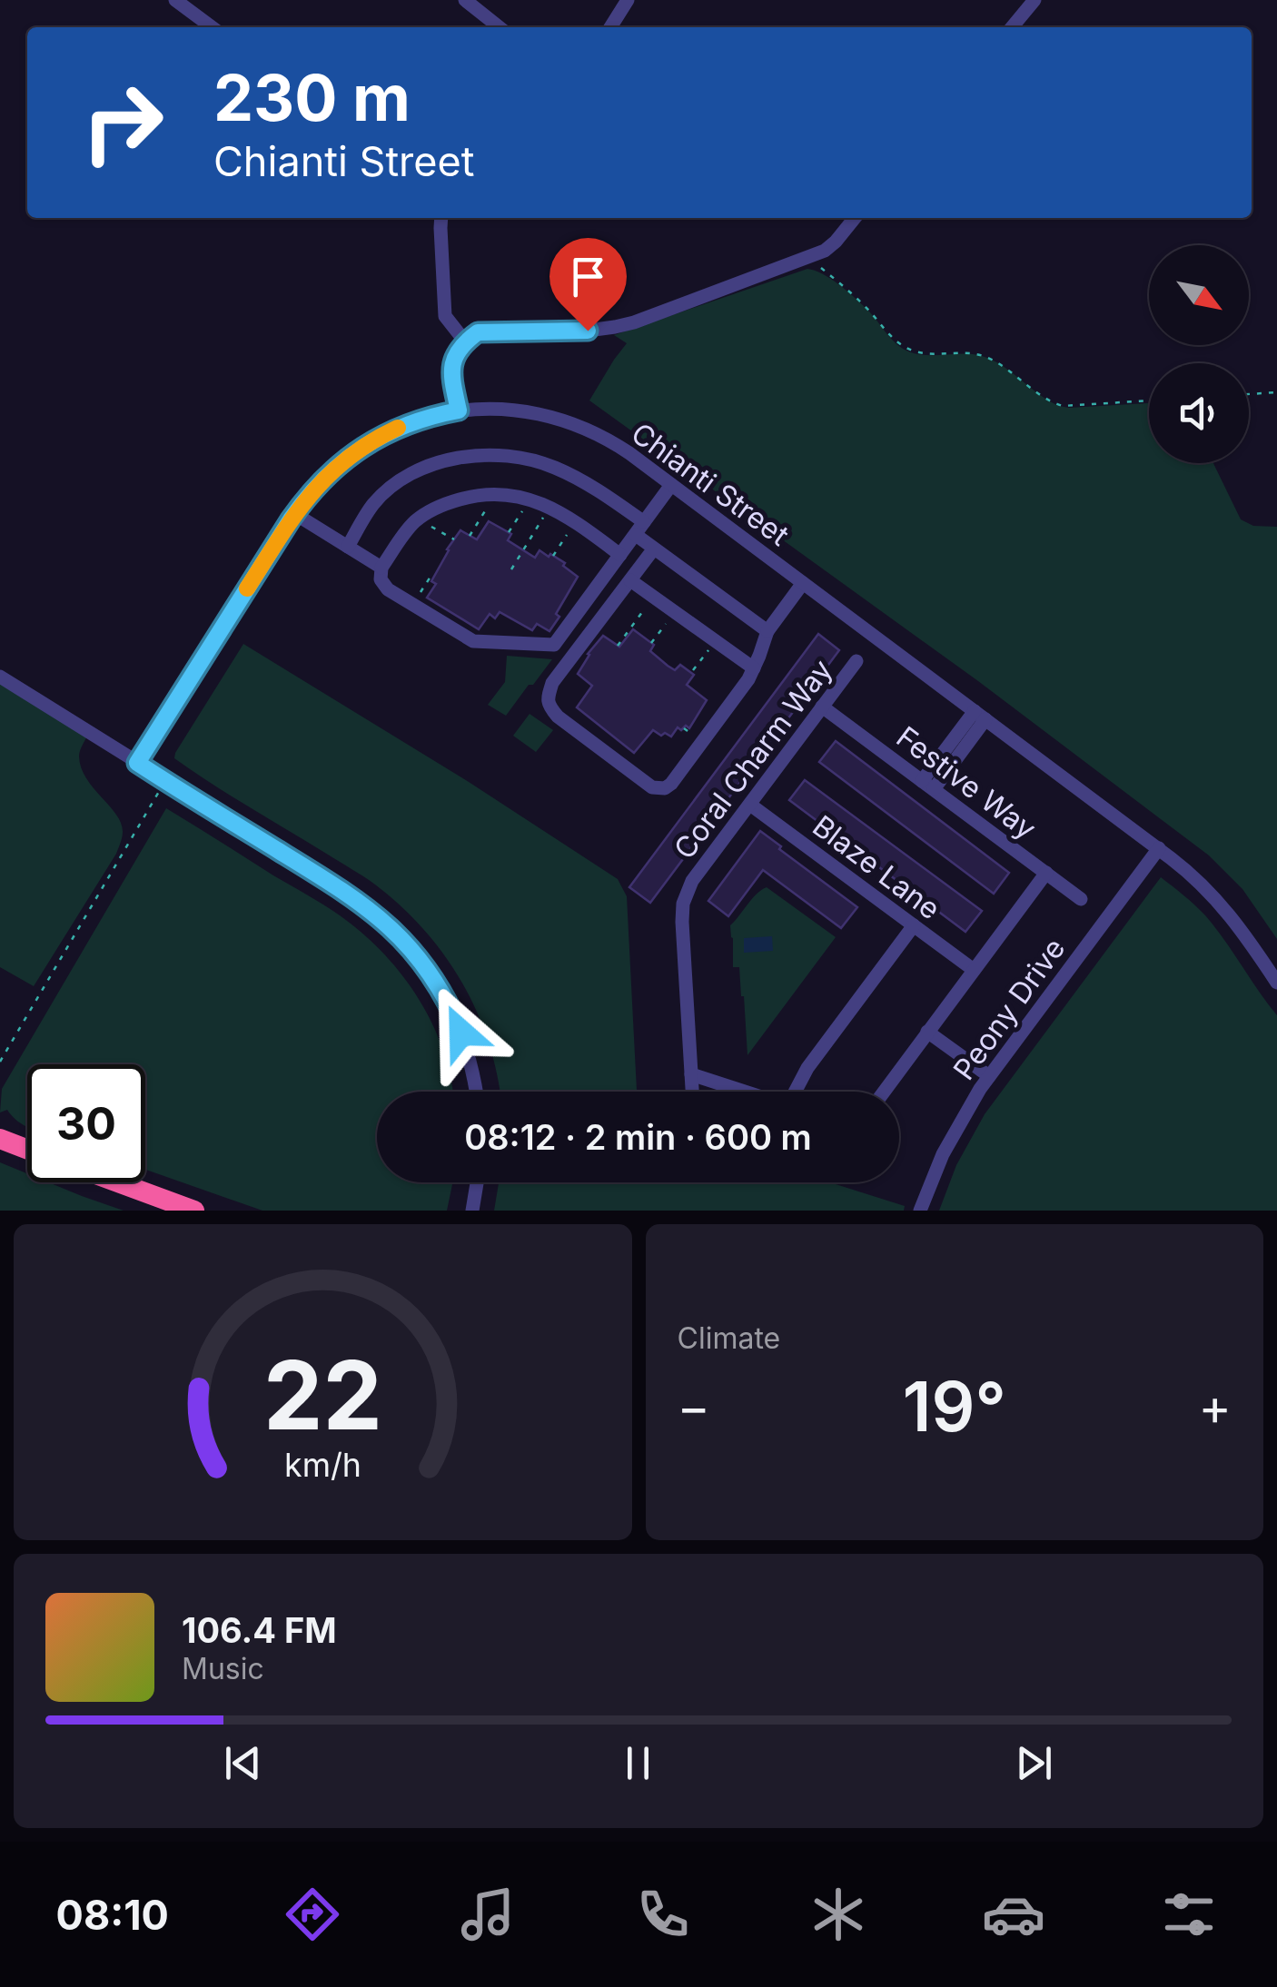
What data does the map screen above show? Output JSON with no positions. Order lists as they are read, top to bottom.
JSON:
{
  "streets": {
    "street": [
      "Chianti Street",
      "Coral Charm Way",
      "Festive Way",
      "Blaze Lane",
      "Peony Drive"
    ]
  },
  "crossings": [
    ["Chianti Street", "Peony Drive"],
    ["Coral Charm Way", "Festive Way"],
    ["Coral Charm Way", "Blaze Lane"]
  ],
  "north": "bottom right",
  "page": {
    "turn": ["230 m", "Chianti Street"],
    "limit": "30",
    "trip": "08:12 · 2 min · 600 m",
    "tile": "Climate",
    "heat": ["−", "19°", "+"],
    "song": ["106.4 FM", "Music"],
    "tabs": "08:10",
    "gauge": ["22", "km/h"]
  }
}
